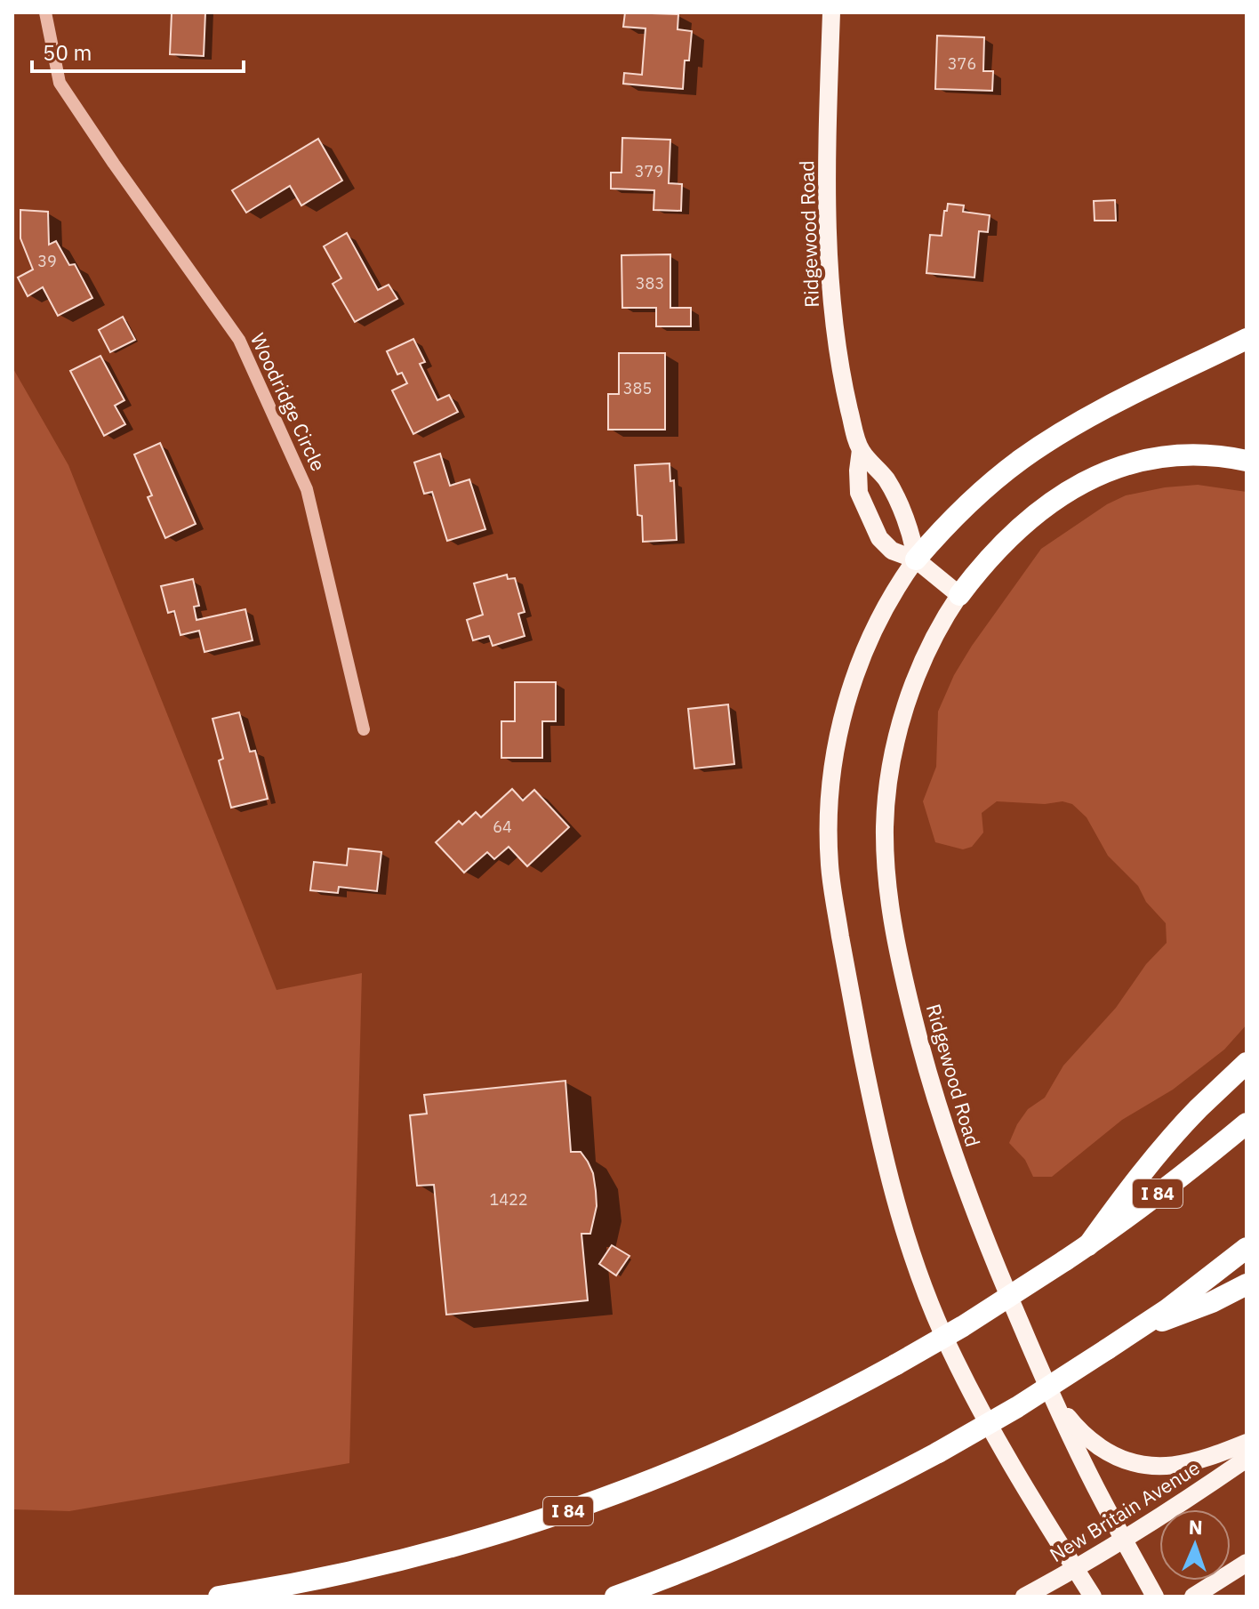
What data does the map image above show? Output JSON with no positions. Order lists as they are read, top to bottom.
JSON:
{
  "streets": {
    "highway": ["I 84"],
    "main road": ["Ridgewood Road", "New Britain Avenue"],
    "street": ["Woodridge Circle"]
  },
  "crossings": [
    ["Ridgewood Road", "New Britain Avenue"]
  ],
  "house_numbers": [
    "376",
    "379",
    "39",
    "383",
    "385",
    "64",
    "1422"
  ],
  "scale_bar": "50 m",
  "north": "top"
}
